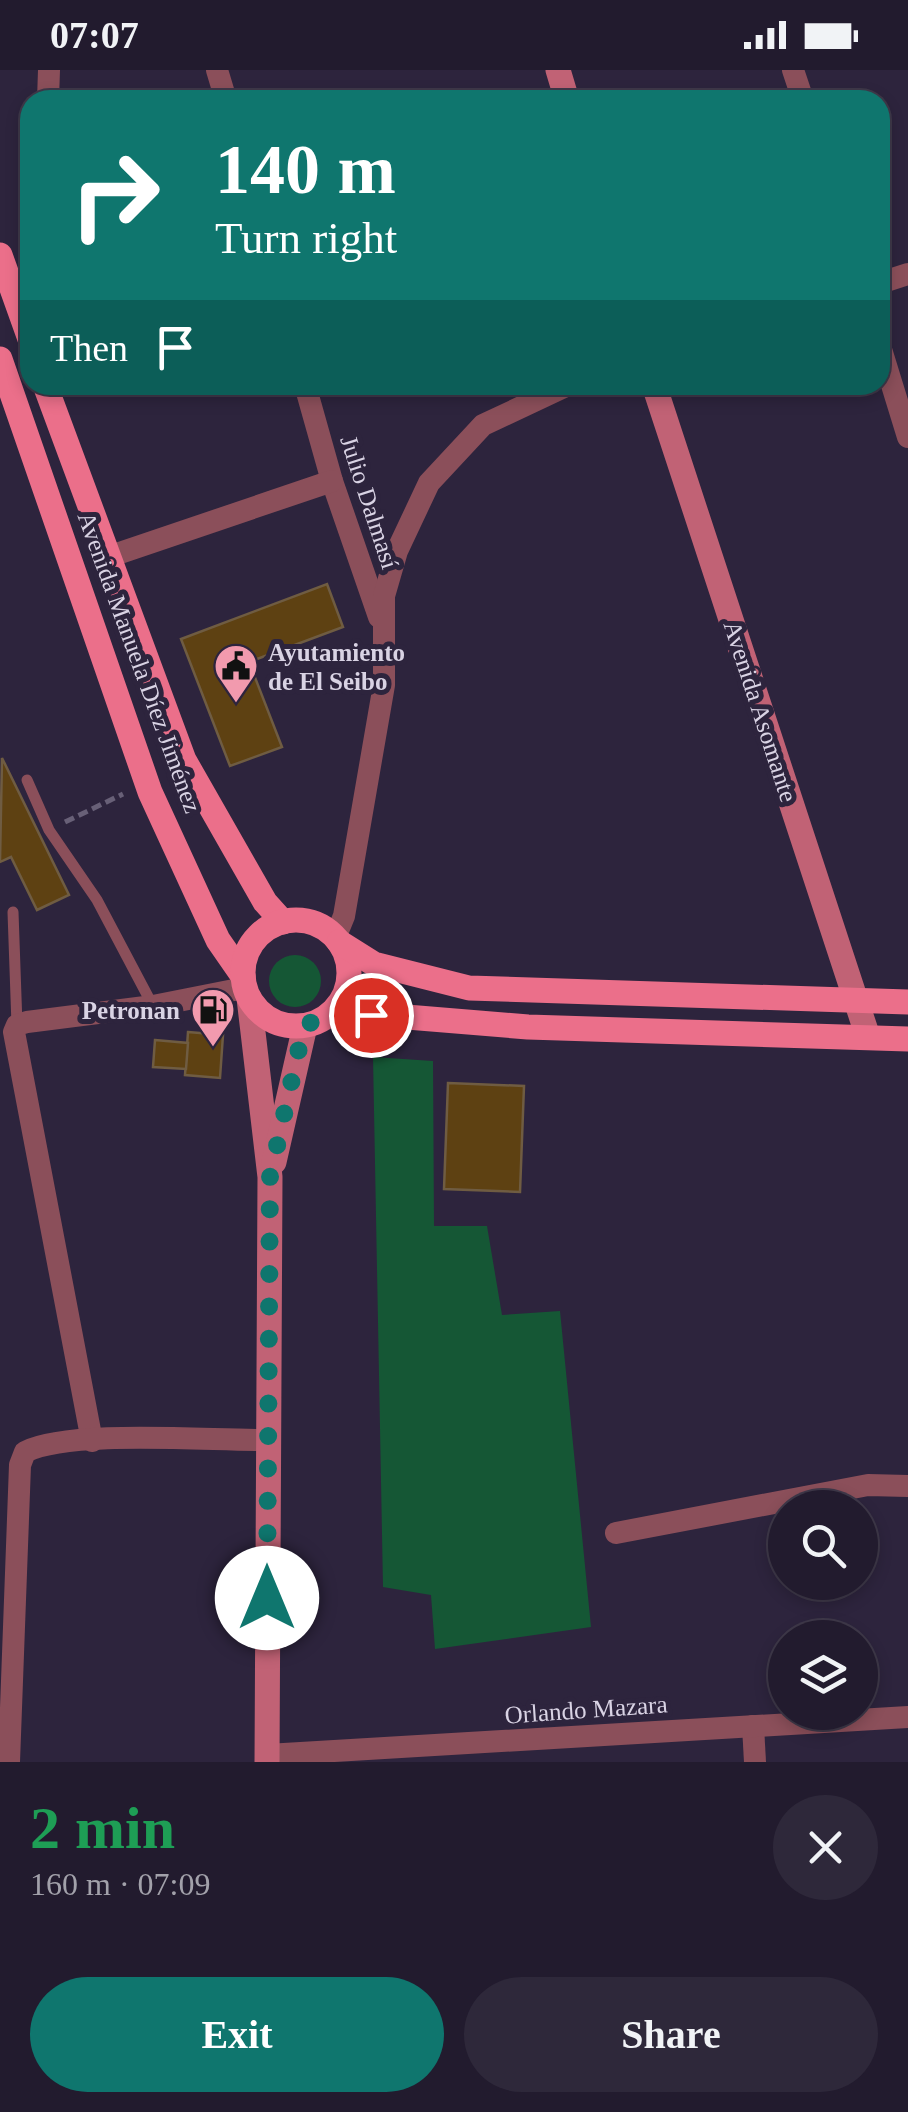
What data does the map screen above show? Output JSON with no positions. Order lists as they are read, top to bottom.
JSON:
{
  "streets": {
    "main road": ["Avenida Manuela Díez Jiménez", "Avenida Asomante"],
    "street": ["Julio Dalmasí", "Orlando Mazara"]
  },
  "places": {
    "public building": ["Ayutamiento de El Seibo"],
    "fuel station": ["Petronan"]
  },
  "page": {
    "status": "07:07",
    "turn": ["140 m", "Turn right"],
    "then": "Then",
    "heading": ["2 min", "160 m · 07:09"],
    "buttons": ["Exit", "Share"]
  }
}
